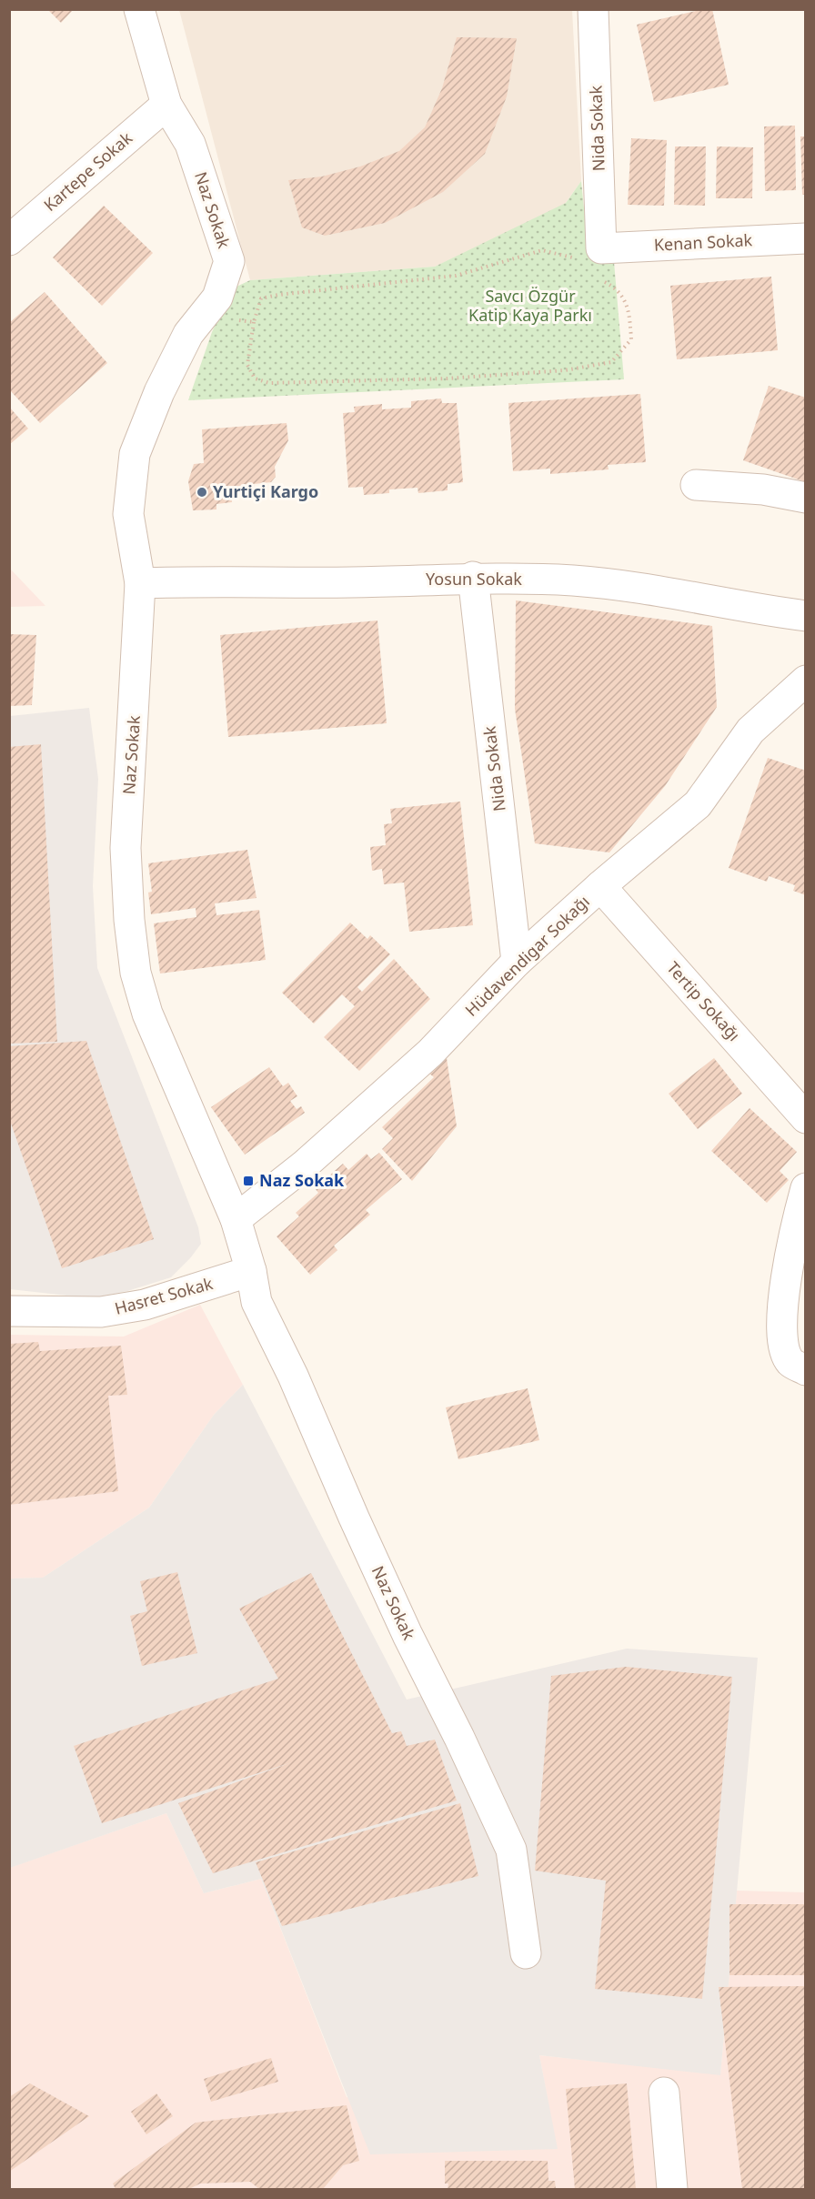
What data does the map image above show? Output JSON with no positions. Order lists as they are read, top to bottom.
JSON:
{
  "streets": {
    "street": [
      "Nida Sokak",
      "Kartepe Sokak",
      "Naz Sokak",
      "Kenan Sokak",
      "Yosun Sokak",
      "Hüdavendigar Sokağı",
      "Tertip Sokağı",
      "Hasret Sokak"
    ]
  },
  "crossings": [
    ["Nida Sokak", "Kenan Sokak"],
    ["Nida Sokak", "Yosun Sokak"],
    ["Nida Sokak", "Hüdavendigar Sokağı"],
    ["Kartepe Sokak", "Naz Sokak"],
    ["Naz Sokak", "Yosun Sokak"],
    ["Naz Sokak", "Hüdavendigar Sokağı"],
    ["Naz Sokak", "Hasret Sokak"],
    ["Hüdavendigar Sokağı", "Tertip Sokağı"]
  ],
  "parks": ["Savcı Özgür Katip Kaya Parkı"],
  "places": {
    "other": ["Yurtiçi Kargo"],
    "transit": ["Naz Sokak"]
  }
}
